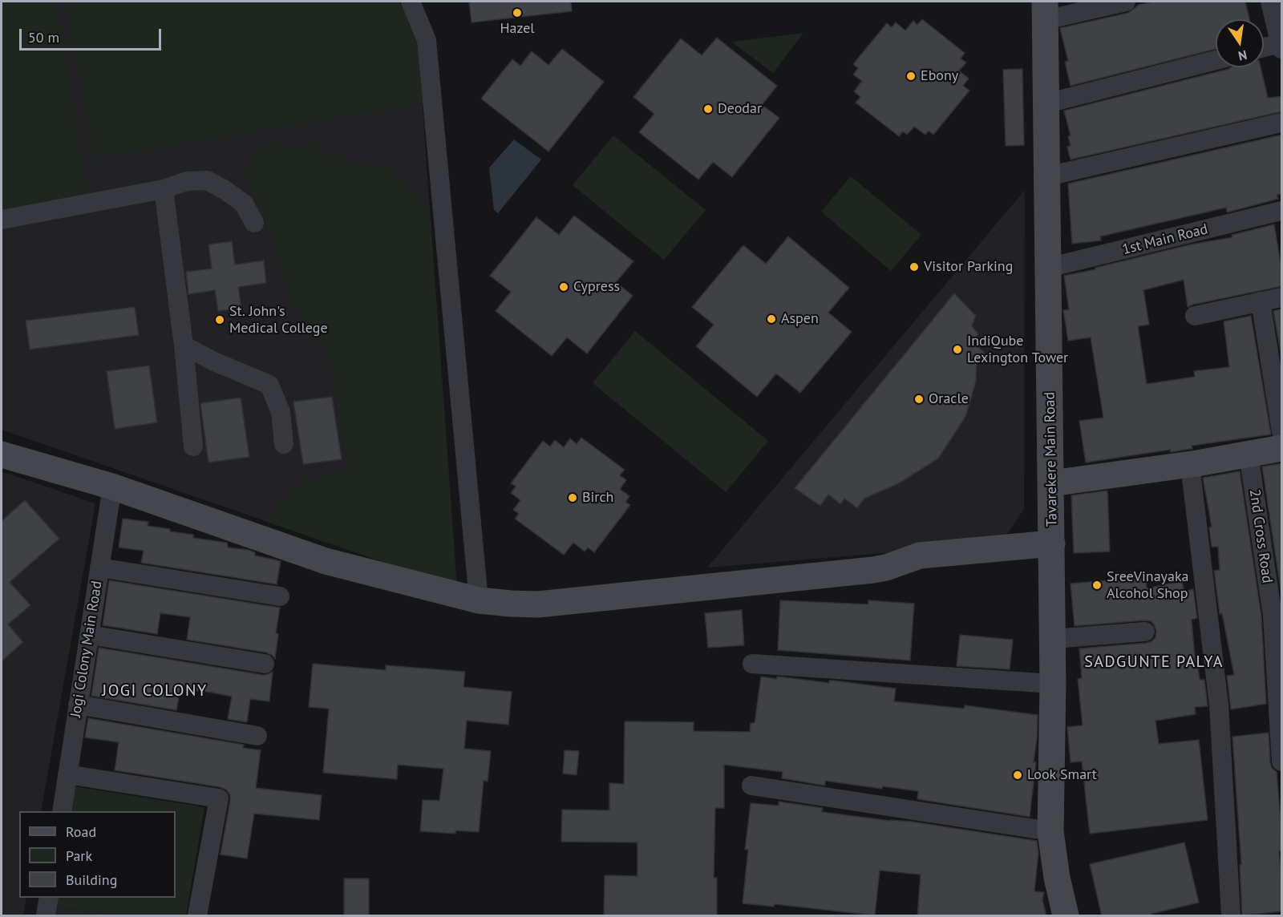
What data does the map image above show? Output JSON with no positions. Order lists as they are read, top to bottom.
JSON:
{
  "streets": {
    "main road": ["Tavarekere Main Road"],
    "street": ["1st Main Road", "2nd Cross Road", "Jogi Colony Main Road"]
  },
  "crossings": [
    ["1st Main Road", "Tavarekere Main Road"]
  ],
  "districts": ["SADGUNTE PALYA", "JOGI COLONY"],
  "places": [
    "Hazel",
    "Ebony",
    "Deodar",
    "Visitor Parking",
    "Cypress",
    "Aspen",
    "St. John's Medical College",
    "IndiQube Lexington Tower",
    "Oracle",
    "Birch",
    "SreeVinayaka Alcohol Shop",
    "Look Smart"
  ],
  "legend": ["Road", "Park", "Building"],
  "scale_bar": "50 m",
  "north": "bottom"
}
